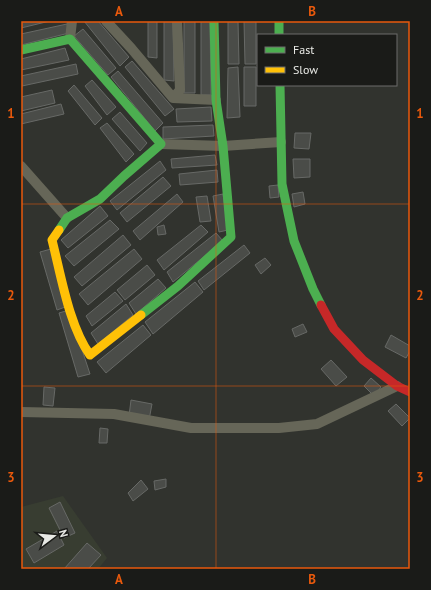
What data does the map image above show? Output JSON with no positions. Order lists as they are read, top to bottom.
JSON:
{
  "legend": ["Fast", "Slow"],
  "north": "right",
  "grid": {
    "columns": ["A", "B"],
    "rows": ["1", "2", "3"]
  }
}
